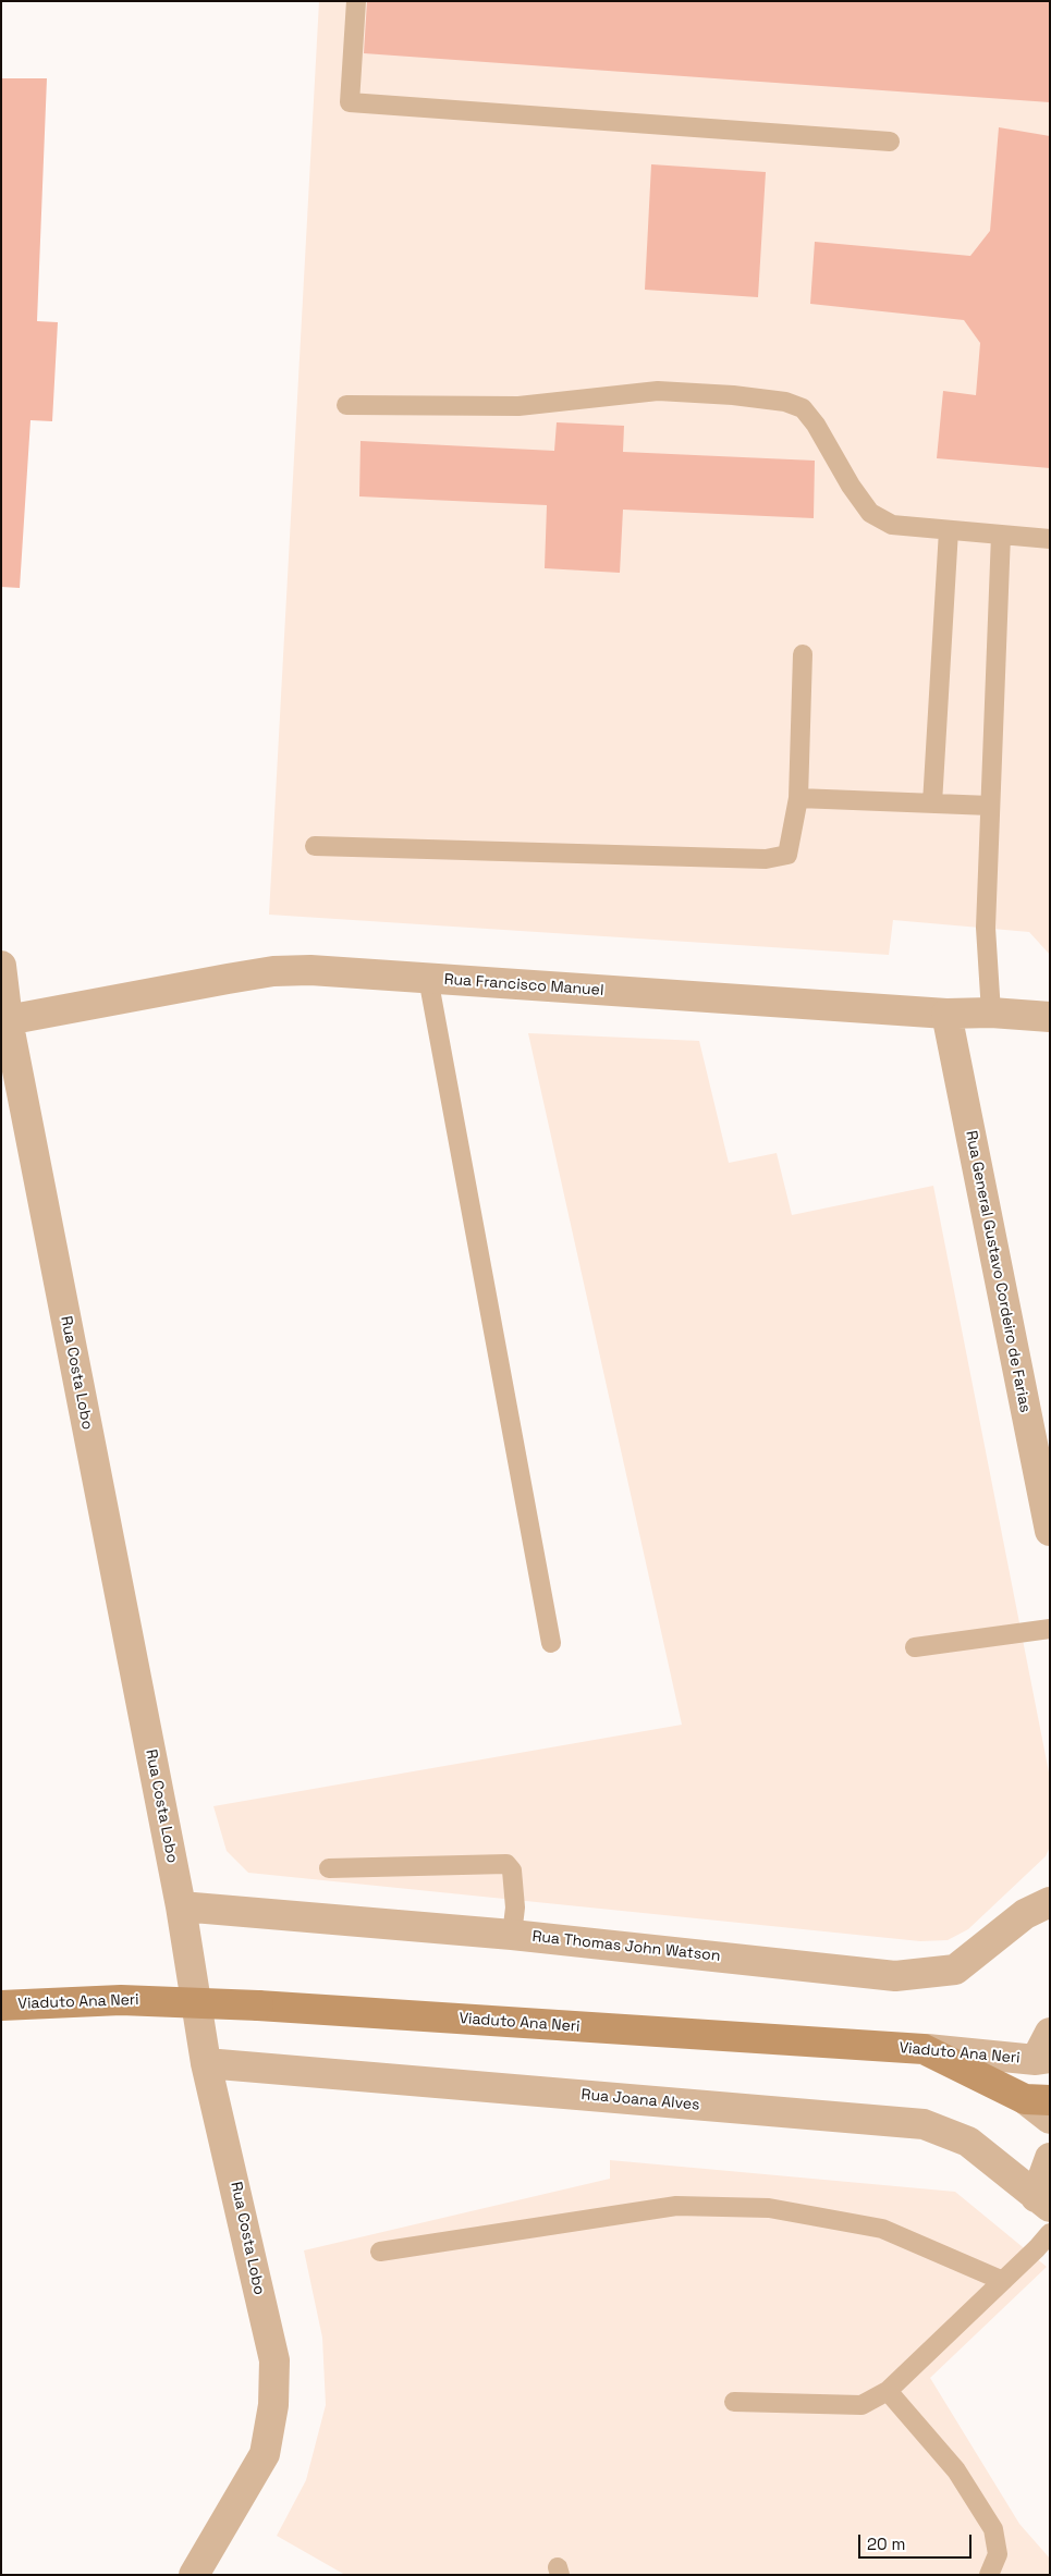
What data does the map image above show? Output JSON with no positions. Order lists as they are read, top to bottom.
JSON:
{
  "streets": {
    "main road": ["Viaduto Ana Neri"],
    "street": [
      "Rua Francisco Manuel",
      "Rua General Gustavo Cordeiro de Farias",
      "Rua Costa Lobo",
      "Rua Thomas John Watson",
      "Rua Joana Alves"
    ]
  },
  "crossings": [
    ["Rua Francisco Manuel", "Rua General Gustavo Cordeiro de Farias"],
    ["Rua Francisco Manuel", "Rua Costa Lobo"],
    ["Rua Costa Lobo", "Rua Thomas John Watson"],
    ["Rua Costa Lobo", "Rua Joana Alves"]
  ],
  "scale_bar": "20 m"
}
